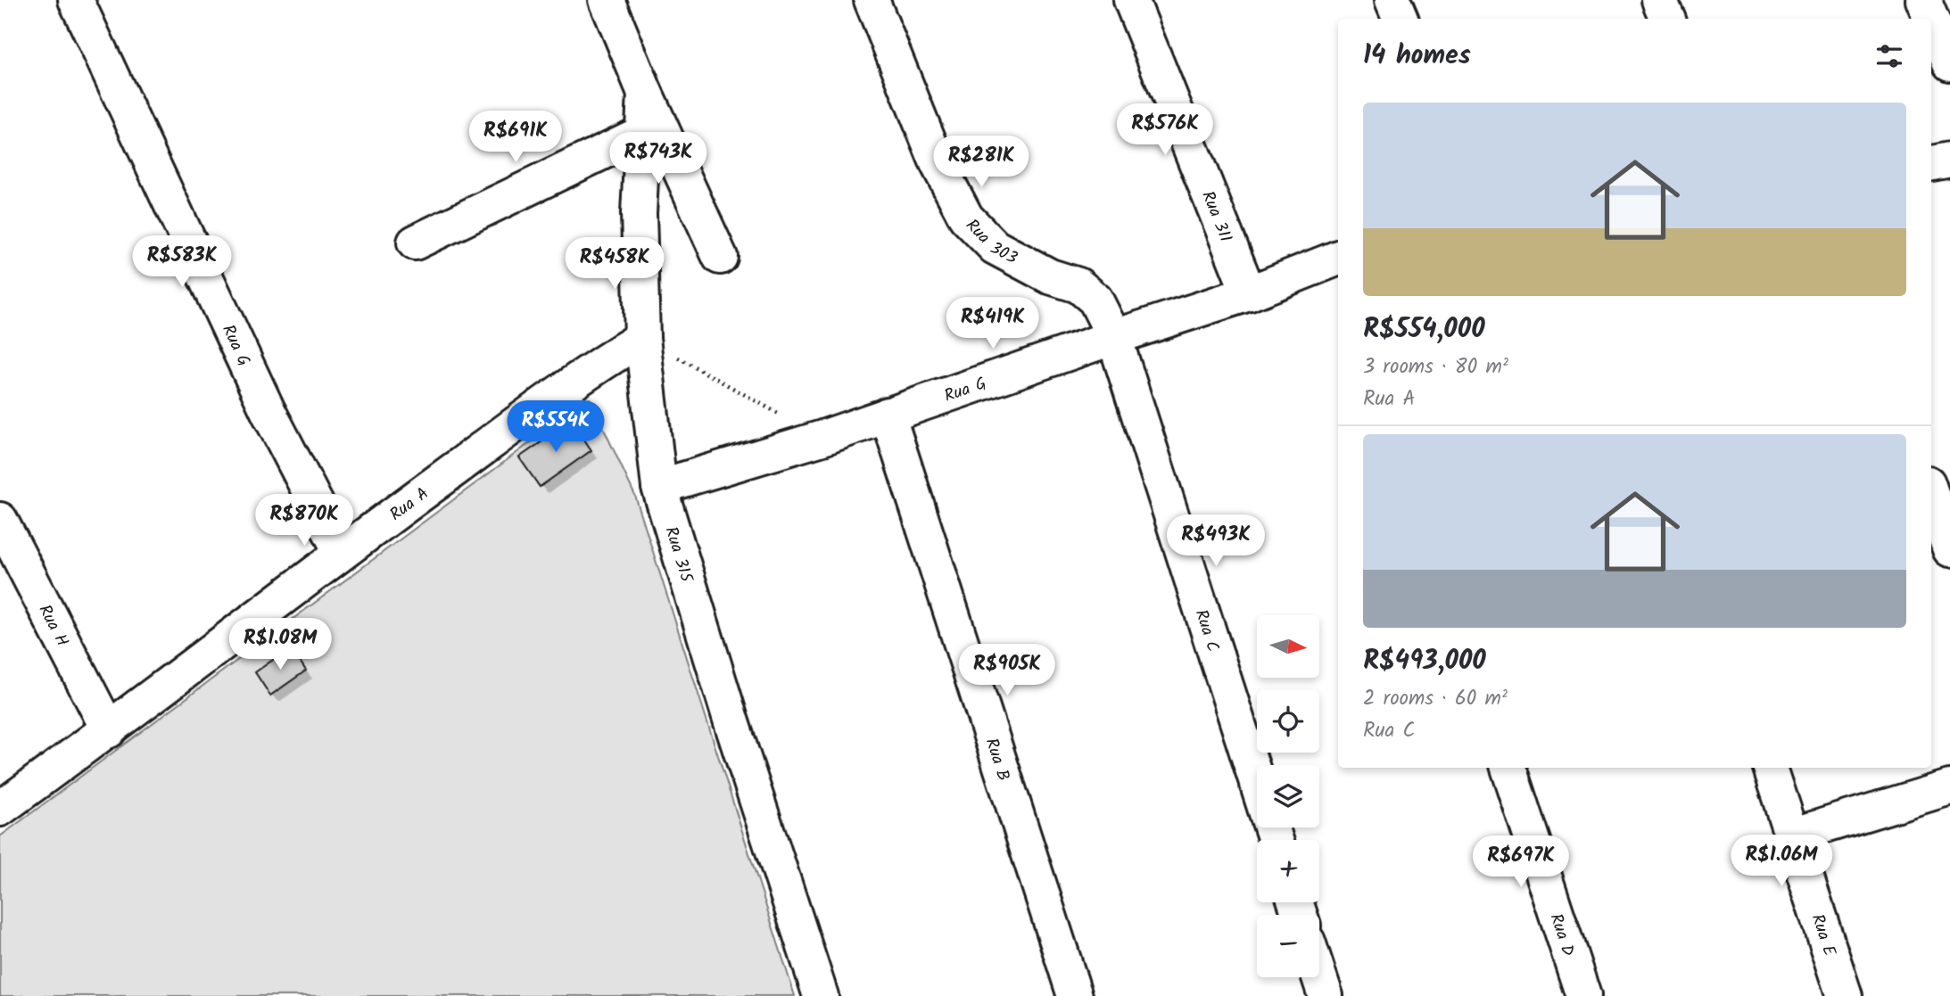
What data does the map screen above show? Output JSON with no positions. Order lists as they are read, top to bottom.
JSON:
{
  "streets": {
    "street": [
      "Rua 311",
      "Rua 303",
      "Rua G",
      "Rua A",
      "Rua 315",
      "Rua H",
      "Rua C",
      "Rua B",
      "Rua D",
      "Rua E"
    ]
  },
  "crossings": [
    ["Rua 311", "Rua G"],
    ["Rua 303", "Rua G"],
    ["Rua 303", "Rua C"],
    ["Rua G", "Rua A"],
    ["Rua G", "Rua 315"],
    ["Rua G", "Rua C"],
    ["Rua G", "Rua B"],
    ["Rua A", "Rua 315"],
    ["Rua A", "Rua H"]
  ],
  "north": "right",
  "page": {
    "heading": "14 homes",
    "list": [
      {
        "name": "R$554,000",
        "note": "3 rooms · 80 m² · Rua A"
      },
      {
        "name": "R$493,000",
        "note": "2 rooms · 60 m² · Rua C"
      }
    ],
    "price": [
      "R$576K",
      "R$691K",
      "R$743K",
      "R$281K",
      "R$583K",
      "R$458K",
      "R$419K",
      "R$554K",
      "R$870K",
      "R$493K",
      "R$1.08M",
      "R$905K",
      "R$1.06M",
      "R$697K"
    ],
    "map_buttons": ["+", "−"]
  }
}
